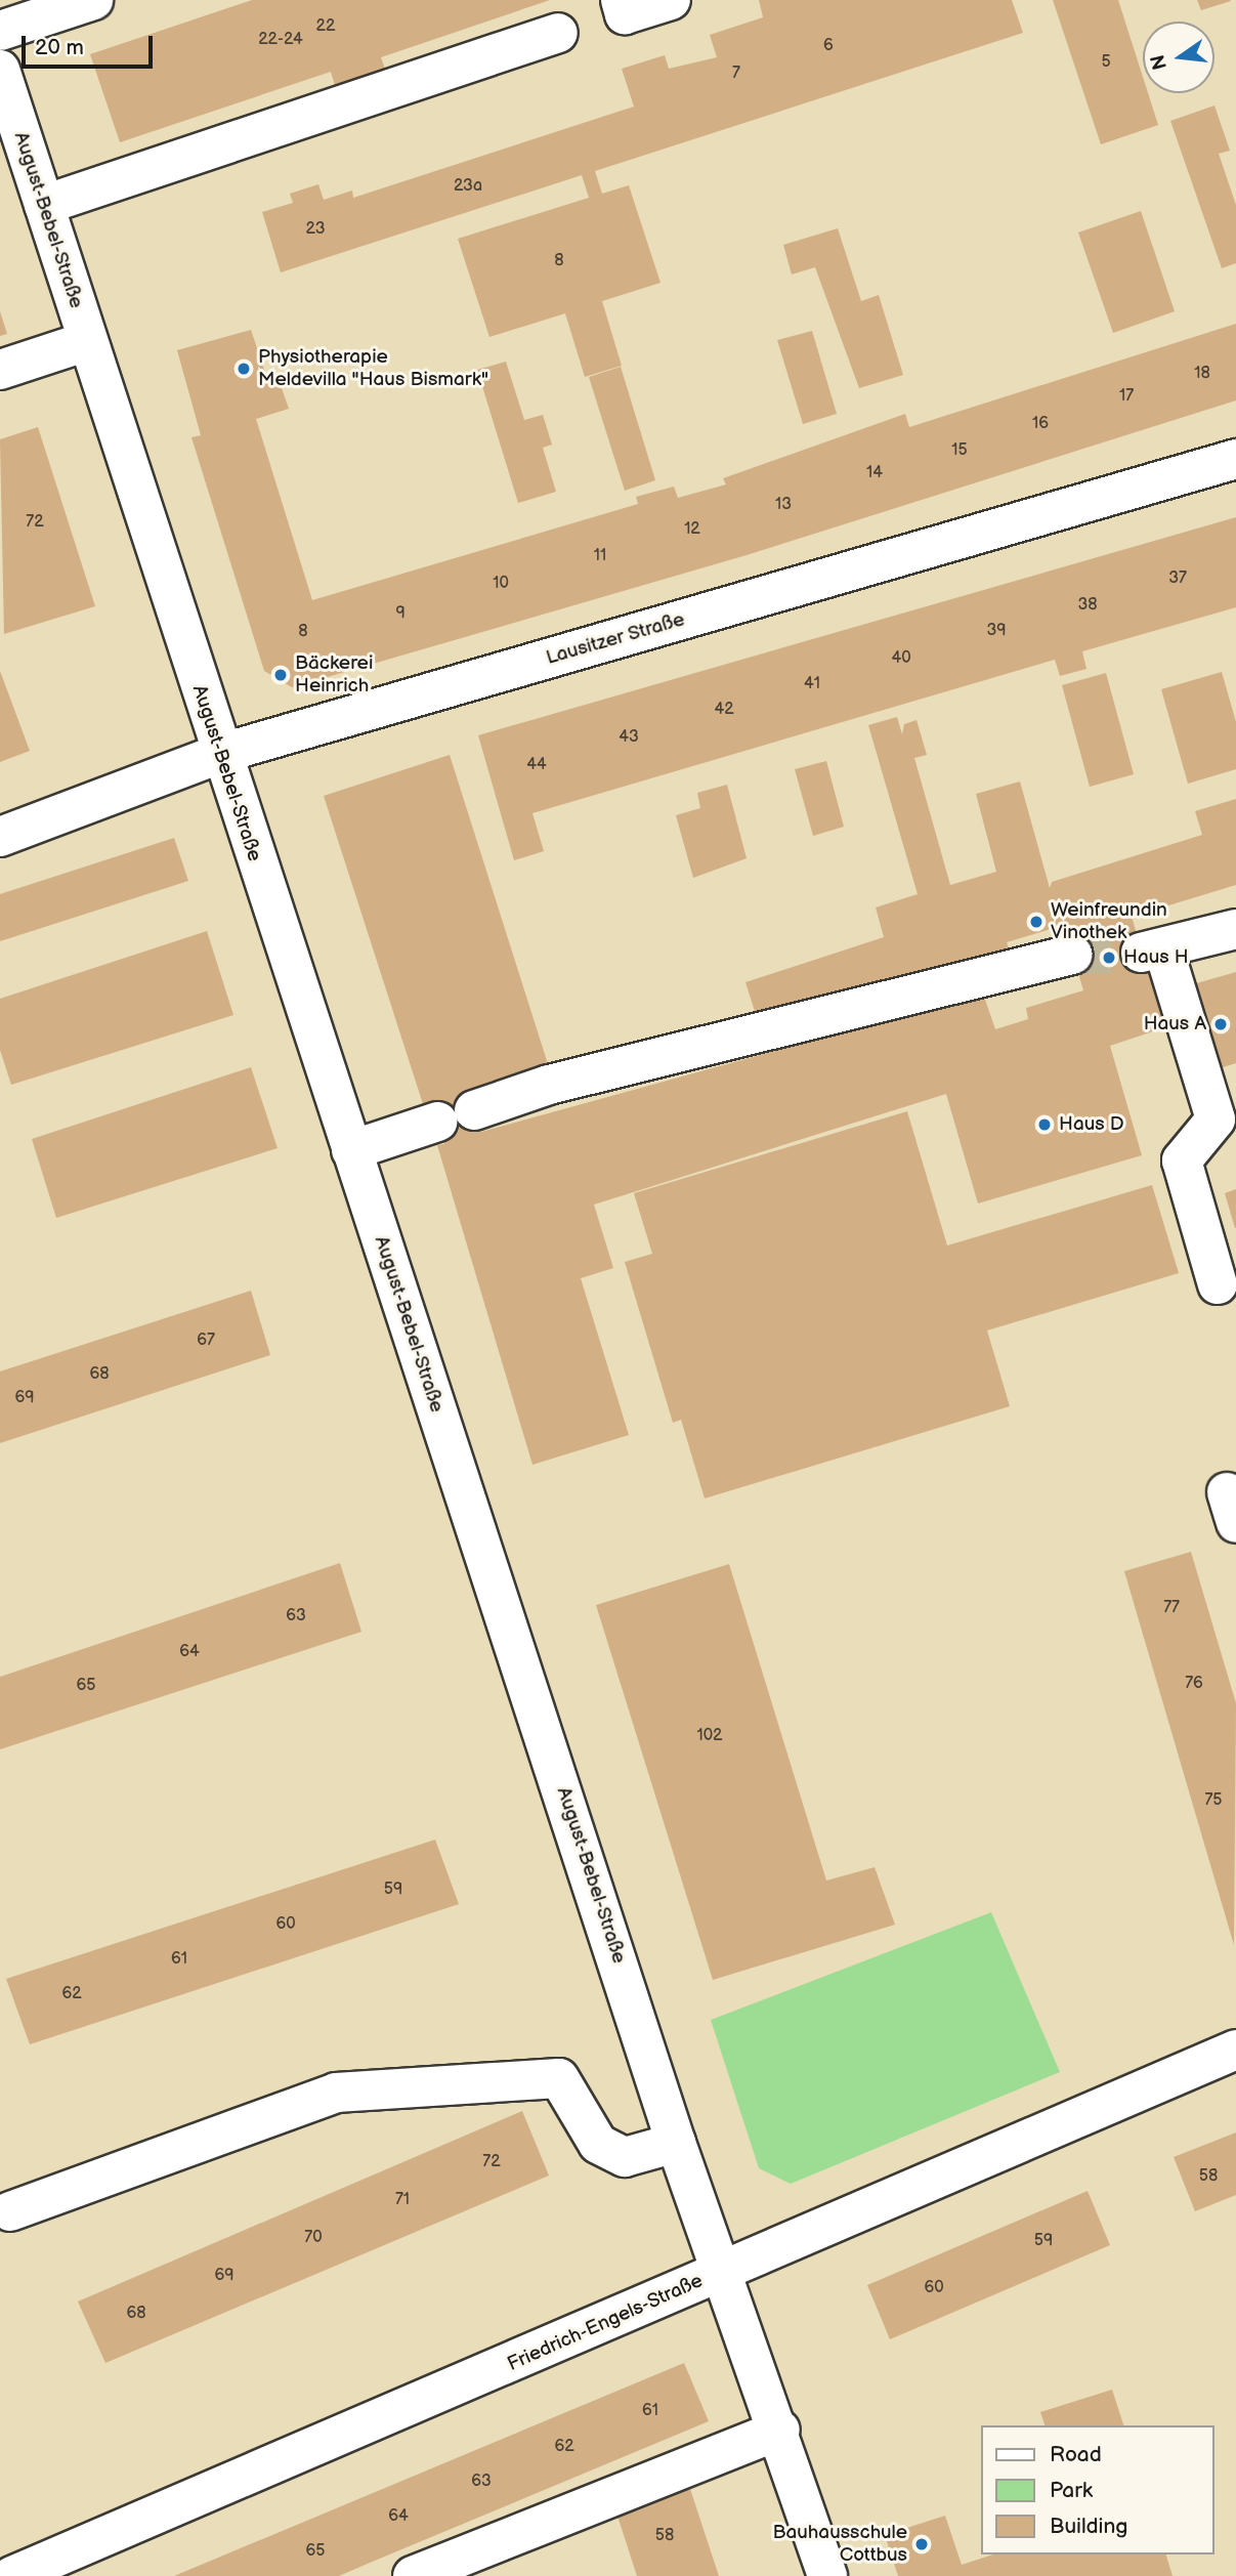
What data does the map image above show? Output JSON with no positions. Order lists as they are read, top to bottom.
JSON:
{
  "streets": {
    "street": ["August-Bebel-Straße", "Lausitzer Straße", "Friedrich-Engels-Straße"]
  },
  "crossings": [
    ["August-Bebel-Straße", "Lausitzer Straße"],
    ["August-Bebel-Straße", "Friedrich-Engels-Straße"]
  ],
  "places": [
    "Physiotherapie Meldevilla \"Haus Bismark\"",
    "Bäckerei Heinrich",
    "Weinfreundin Vinothek",
    "Haus H",
    "Haus A",
    "Haus D",
    "Bauhausschule Cottbus"
  ],
  "house_numbers": [
    "22",
    "22-24",
    "6",
    "5",
    "7",
    "23a",
    "23",
    "8",
    "18",
    "17",
    "16",
    "15",
    "14",
    "13",
    "72",
    "12",
    "11",
    "37",
    "10",
    "38",
    "9",
    "39",
    "8",
    "40",
    "41",
    "42",
    "43",
    "44",
    "67",
    "68",
    "69",
    "77",
    "63",
    "64",
    "76",
    "65",
    "102",
    "75",
    "59",
    "60",
    "61",
    "62",
    "72",
    "58",
    "71",
    "70",
    "59",
    "69",
    "60",
    "68",
    "61",
    "62",
    "63",
    "64",
    "58",
    "65"
  ],
  "legend": ["Road", "Park", "Building"],
  "scale_bar": "20 m",
  "north": "left"
}
